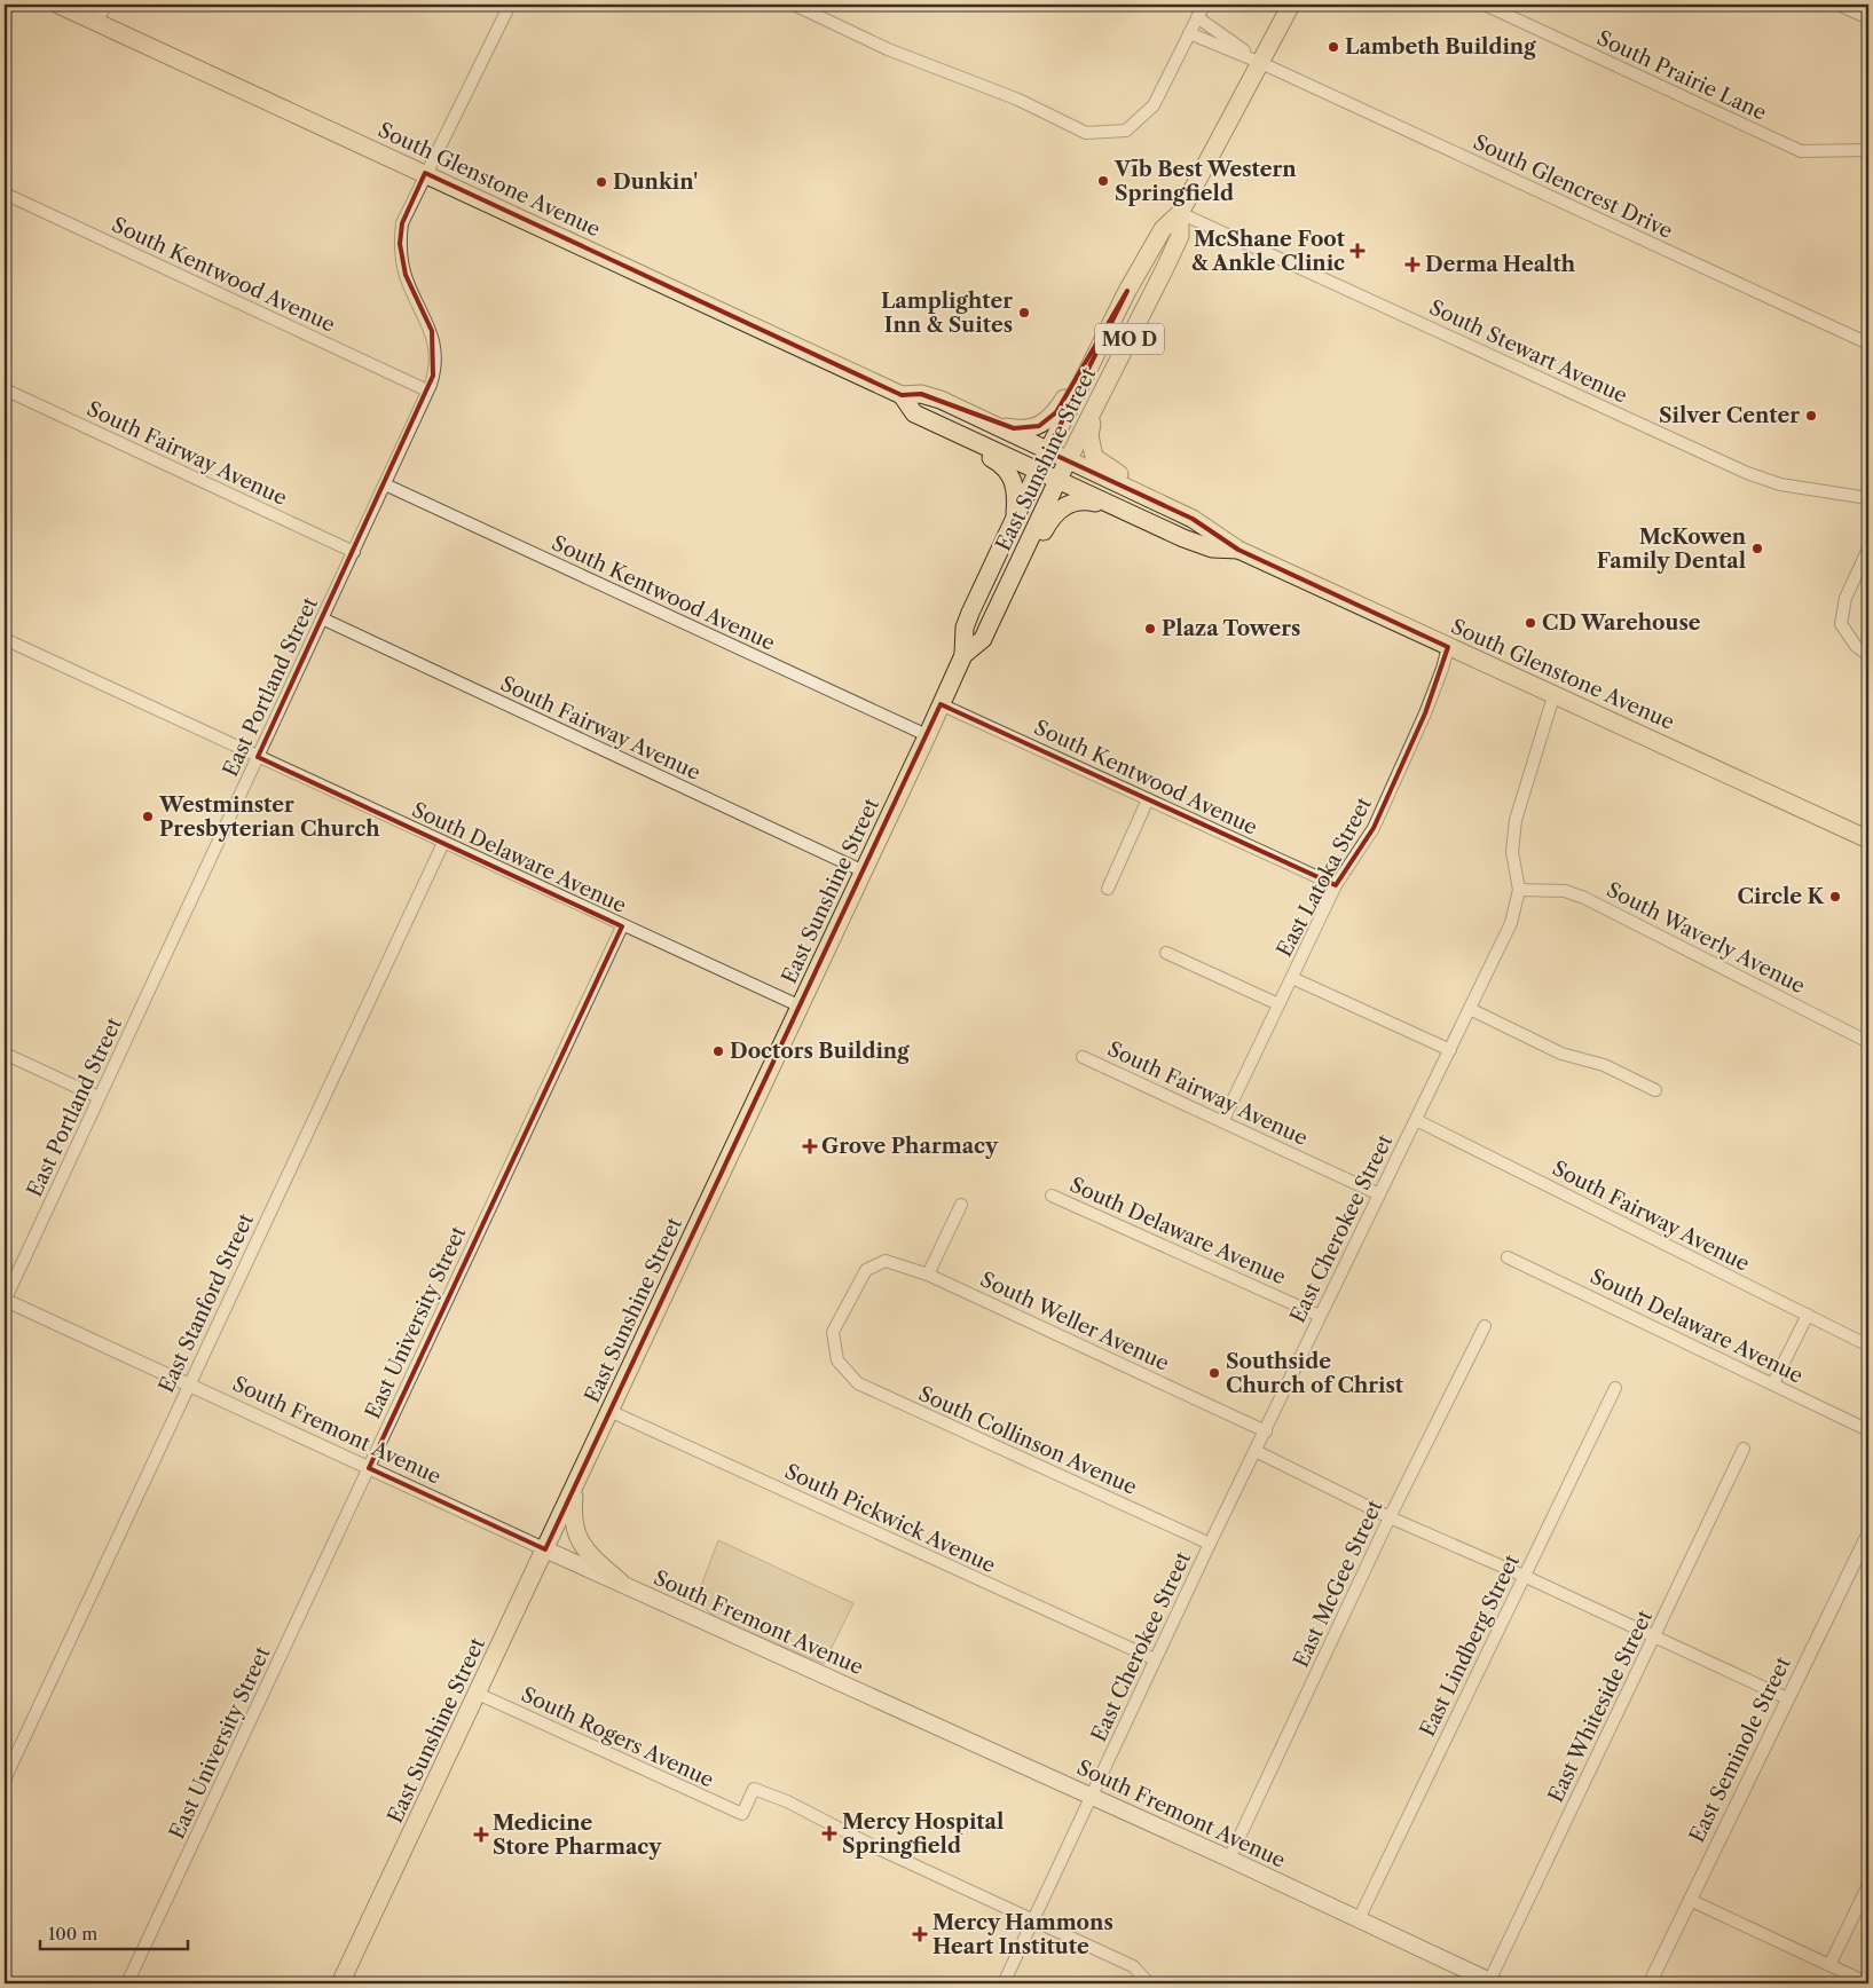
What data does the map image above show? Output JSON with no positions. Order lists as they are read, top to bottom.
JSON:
{
  "streets": {
    "main road": [
      "South Glenstone Avenue",
      "MO D",
      "East Sunshine Street",
      "South Fremont Avenue"
    ],
    "street": [
      "South Prairie Lane",
      "South Glencrest Drive",
      "South Kentwood Avenue",
      "South Stewart Avenue",
      "South Fairway Avenue",
      "East Portland Street",
      "South Delaware Avenue",
      "East Latoka Street",
      "South Waverly Avenue",
      "East Cherokee Street",
      "East Stanford Street",
      "South Weller Avenue",
      "East University Street",
      "South Collinson Avenue",
      "South Pickwick Avenue",
      "East McGee Street",
      "East Lindberg Street",
      "East Whiteside Street",
      "South Rogers Avenue",
      "East Seminole Street"
    ]
  },
  "crossings": [
    ["South Glenstone Avenue", "East Sunshine Street"],
    ["South Glenstone Avenue", "East Portland Street"],
    ["South Glenstone Avenue", "East Latoka Street"],
    ["South Glenstone Avenue", "East Cherokee Street"],
    ["South Glencrest Drive", "East Sunshine Street"],
    ["South Kentwood Avenue", "East Sunshine Street"],
    ["South Kentwood Avenue", "East Portland Street"],
    ["South Kentwood Avenue", "East Latoka Street"],
    ["South Stewart Avenue", "East Sunshine Street"],
    ["South Fairway Avenue", "East Sunshine Street"],
    ["South Fairway Avenue", "East Portland Street"],
    ["South Fairway Avenue", "East Latoka Street"],
    ["South Fairway Avenue", "East Cherokee Street"],
    ["East Sunshine Street", "South Delaware Avenue"],
    ["East Sunshine Street", "South Fremont Avenue"],
    ["East Sunshine Street", "South Pickwick Avenue"],
    ["East Sunshine Street", "South Rogers Avenue"],
    ["East Portland Street", "South Delaware Avenue"],
    ["East Portland Street", "South Fremont Avenue"],
    ["South Delaware Avenue", "East Cherokee Street"],
    ["South Delaware Avenue", "East Stanford Street"],
    ["South Delaware Avenue", "East University Street"],
    ["South Waverly Avenue", "East Cherokee Street"],
    ["East Cherokee Street", "South Weller Avenue"],
    ["East Cherokee Street", "South Fremont Avenue"],
    ["East Cherokee Street", "South Collinson Avenue"],
    ["East Cherokee Street", "South Pickwick Avenue"],
    ["East Cherokee Street", "South Rogers Avenue"],
    ["East Stanford Street", "South Fremont Avenue"],
    ["South Weller Avenue", "South Collinson Avenue"],
    ["East University Street", "South Fremont Avenue"],
    ["South Fremont Avenue", "East McGee Street"],
    ["South Fremont Avenue", "East Lindberg Street"],
    ["South Fremont Avenue", "East Whiteside Street"]
  ],
  "places": {
    "other": [
      "Lambeth Building",
      "Vīb Best Western Springfield",
      "Dunkin'",
      "Lamplighter Inn & Suites",
      "Silver Center",
      "McKowen Family Dental",
      "CD Warehouse",
      "Plaza Towers",
      "Westminster Presbyterian Church",
      "Circle K",
      "Doctors Building",
      "Southside Church of Christ"
    ],
    "health": [
      "McShane Foot & Ankle Clinic",
      "Derma Health",
      "Grove Pharmacy",
      "Mercy Hospital Springfield",
      "Medicine Store Pharmacy",
      "Mercy Hammons Heart Institute"
    ]
  },
  "scale_bar": "100 m"
}
